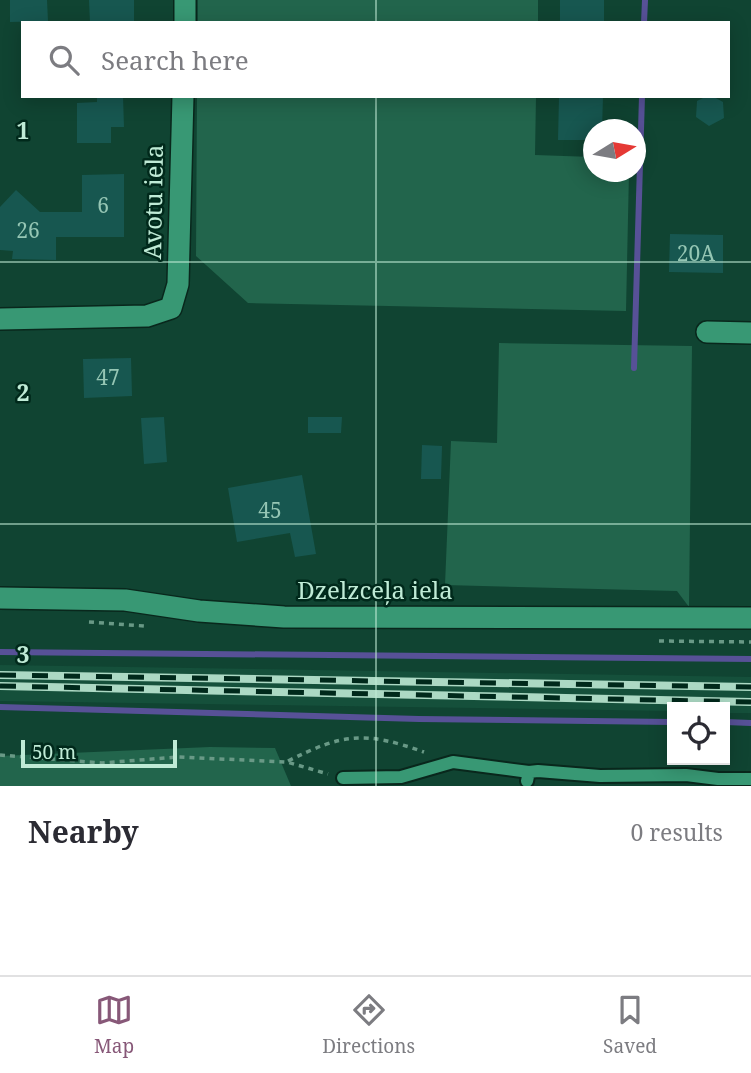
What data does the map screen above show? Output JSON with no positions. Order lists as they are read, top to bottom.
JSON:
{
  "streets": {
    "street": ["Avotu iela", "Dzelzceļa iela"]
  },
  "house_numbers": [
    "6",
    "26",
    "20A",
    "47",
    "45"
  ],
  "scale_bar": "50 m",
  "north": "right",
  "page": {
    "search": "Search here",
    "scale": "50 m",
    "heading": ["Nearby", "0 results"],
    "nav": ["Map", "Directions", "Saved"]
  },
  "grid": {
    "rows": ["1", "2", "3"]
  }
}
